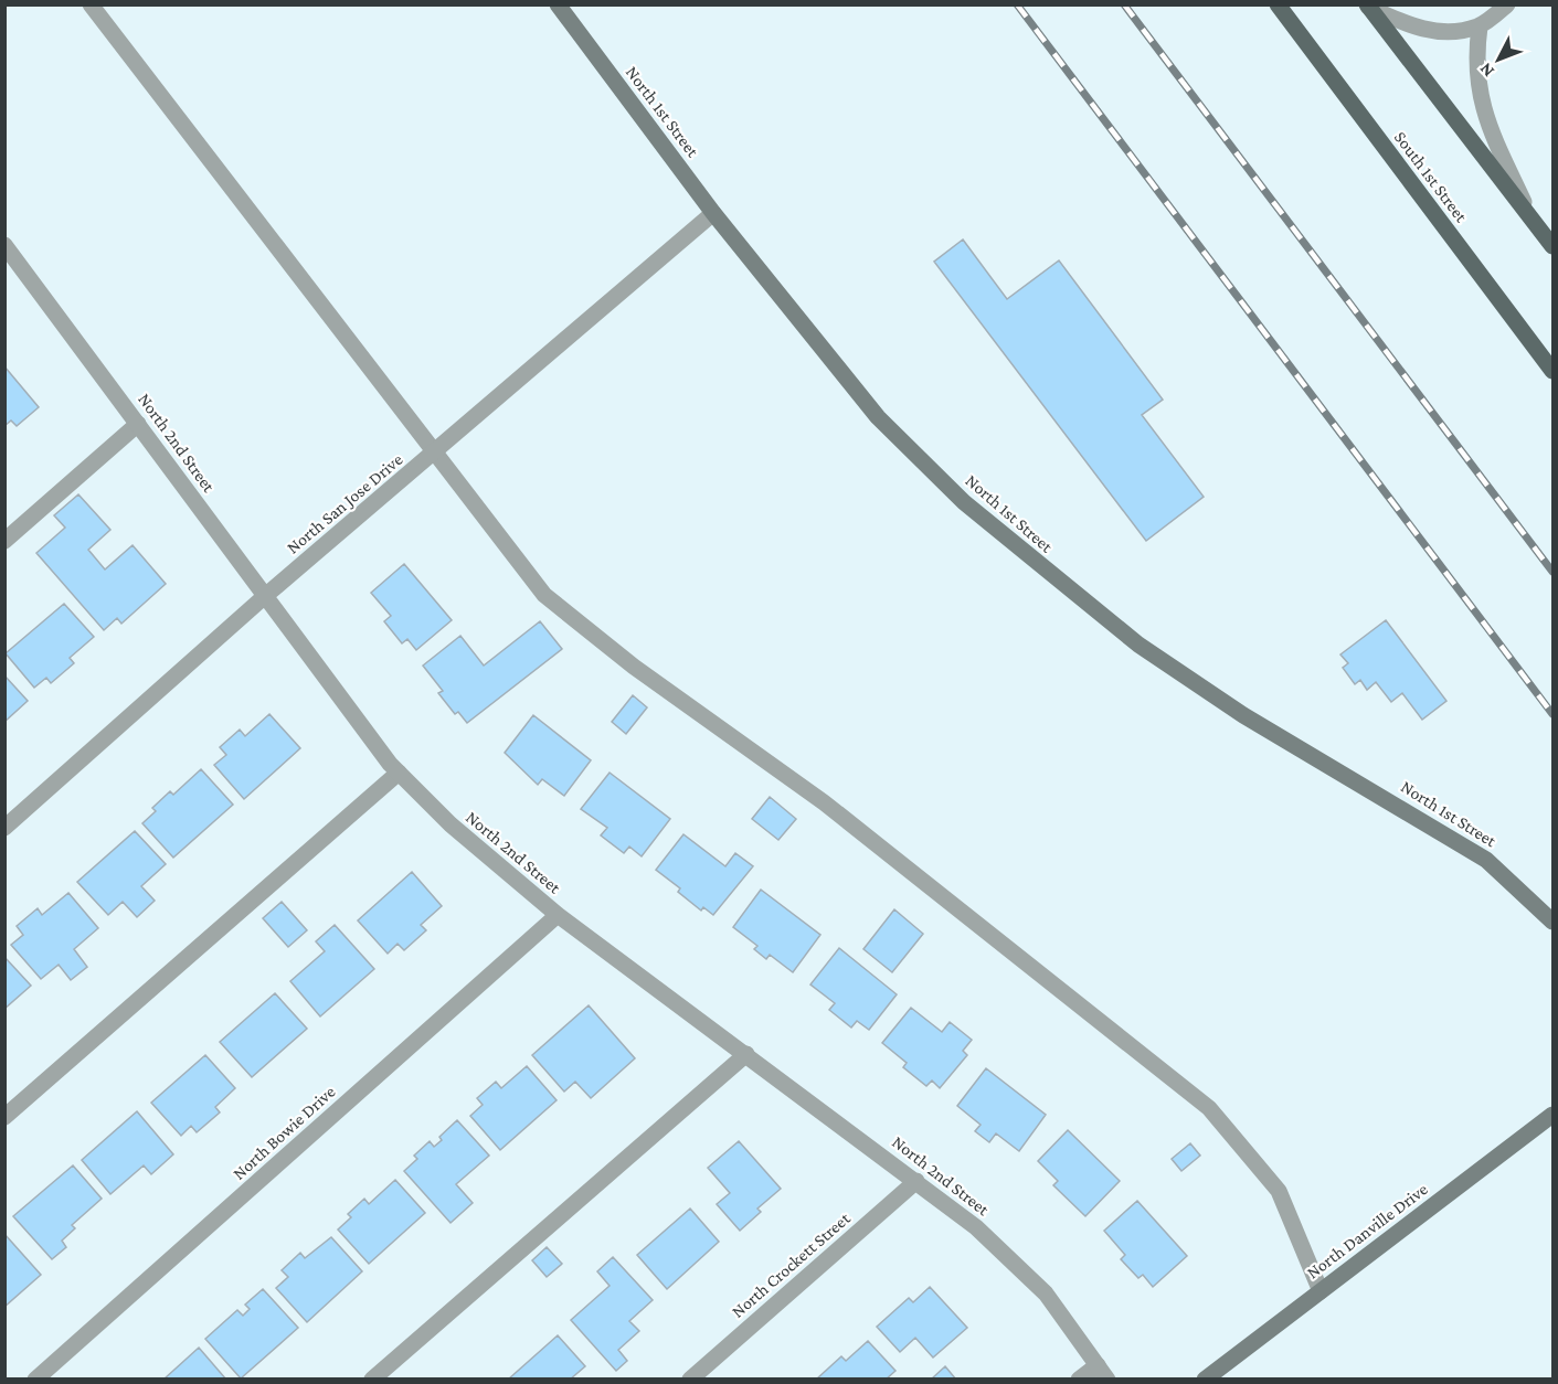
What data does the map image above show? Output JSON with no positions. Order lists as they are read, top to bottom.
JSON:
{
  "streets": {
    "main road": ["North 1st Street", "South 1st Street", "North Danville Drive"],
    "street": [
      "North 2nd Street",
      "North San Jose Drive",
      "North Bowie Drive",
      "North Crockett Street"
    ]
  },
  "crossings": [
    ["North 1st Street", "North San Jose Drive"],
    ["North 2nd Street", "North San Jose Drive"],
    ["North 2nd Street", "North Bowie Drive"],
    ["North 2nd Street", "North Crockett Street"]
  ],
  "north": "bottom left"
}
